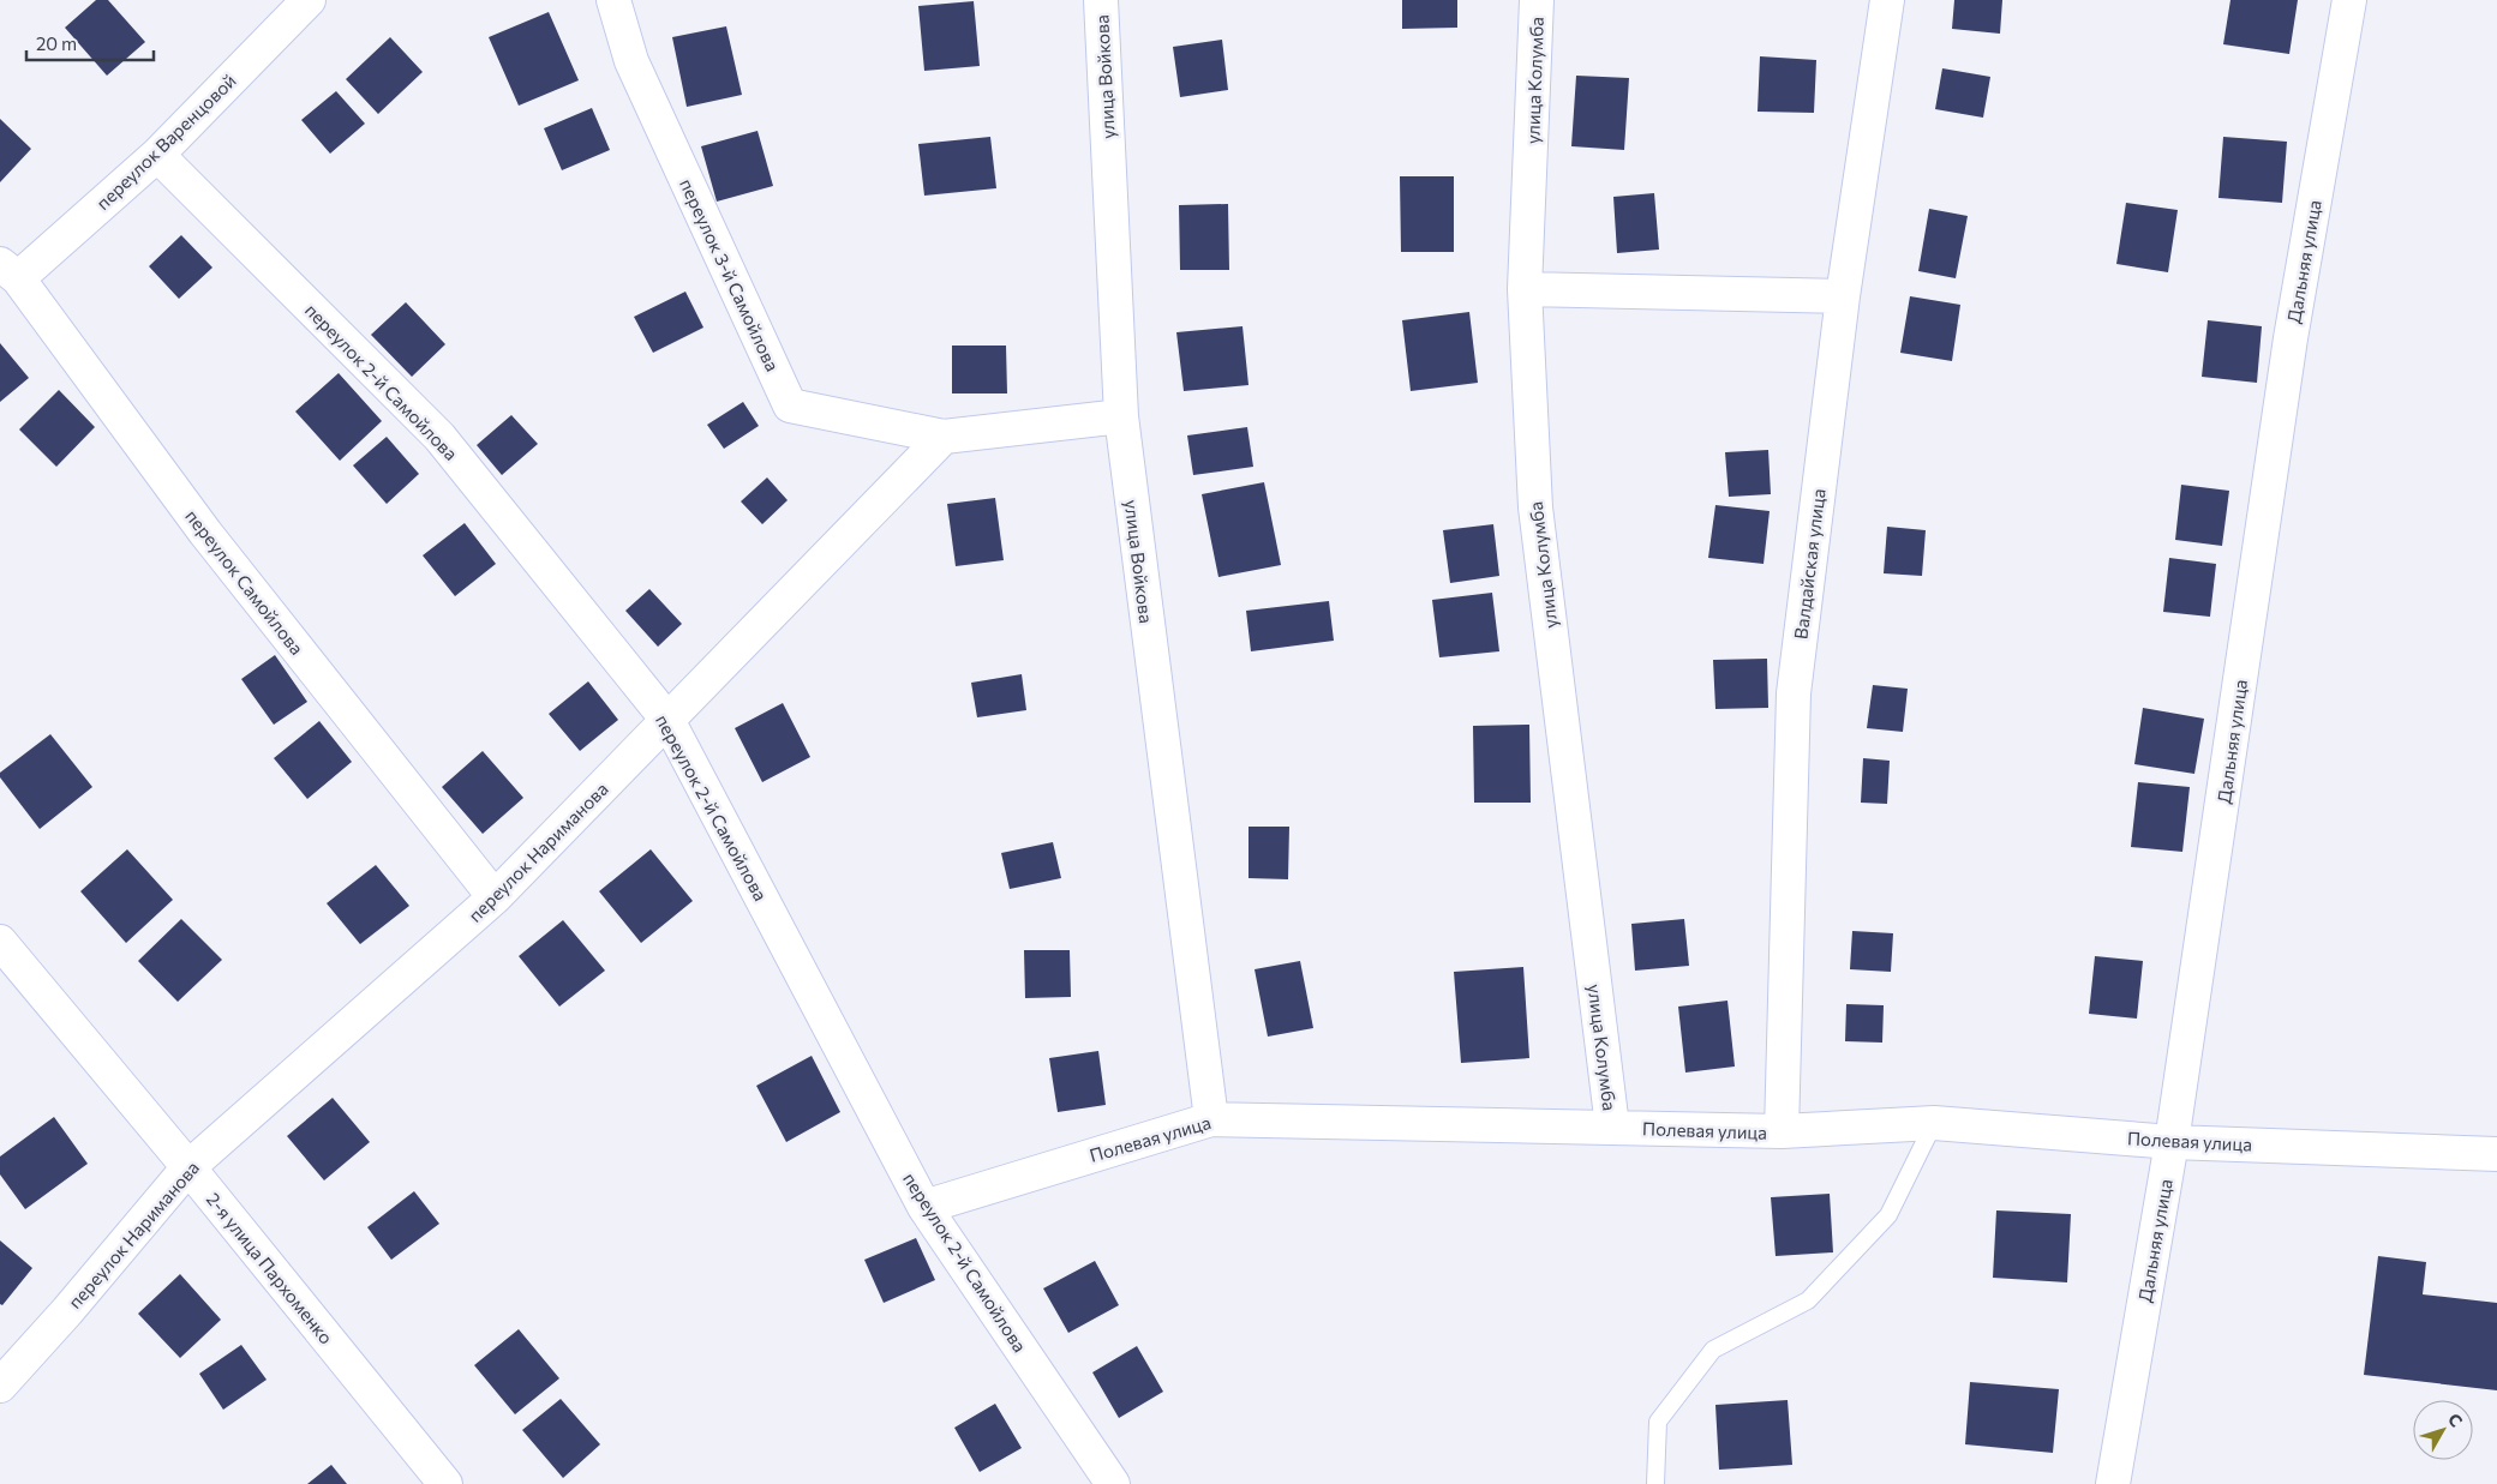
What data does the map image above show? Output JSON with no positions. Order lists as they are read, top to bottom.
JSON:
{
  "streets": {
    "street": [
      "улица Войкова",
      "улица Колумба",
      "переулок Варенцовой",
      "Дальняя улица",
      "переулок 3-й Самойлова",
      "переулок 2-й Самойлова",
      "Валдайская улица",
      "переулок Самойлова",
      "переулок Нариманова",
      "Полевая улица",
      "2-я улица Пархоменко"
    ]
  },
  "crossings": [
    ["улица Войкова", "Полевая улица"],
    ["улица Колумба", "Полевая улица"],
    ["переулок Варенцовой", "переулок 2-й Самойлова"],
    ["переулок Варенцовой", "переулок Самойлова"],
    ["Дальняя улица", "Полевая улица"],
    ["переулок 3-й Самойлова", "переулок Нариманова"],
    ["переулок 2-й Самойлова", "переулок Нариманова"],
    ["переулок 2-й Самойлова", "Полевая улица"],
    ["Валдайская улица", "Полевая улица"],
    ["переулок Самойлова", "переулок Нариманова"],
    ["переулок Нариманова", "2-я улица Пархоменко"]
  ],
  "scale_bar": "20 m",
  "north": "top right"
}
